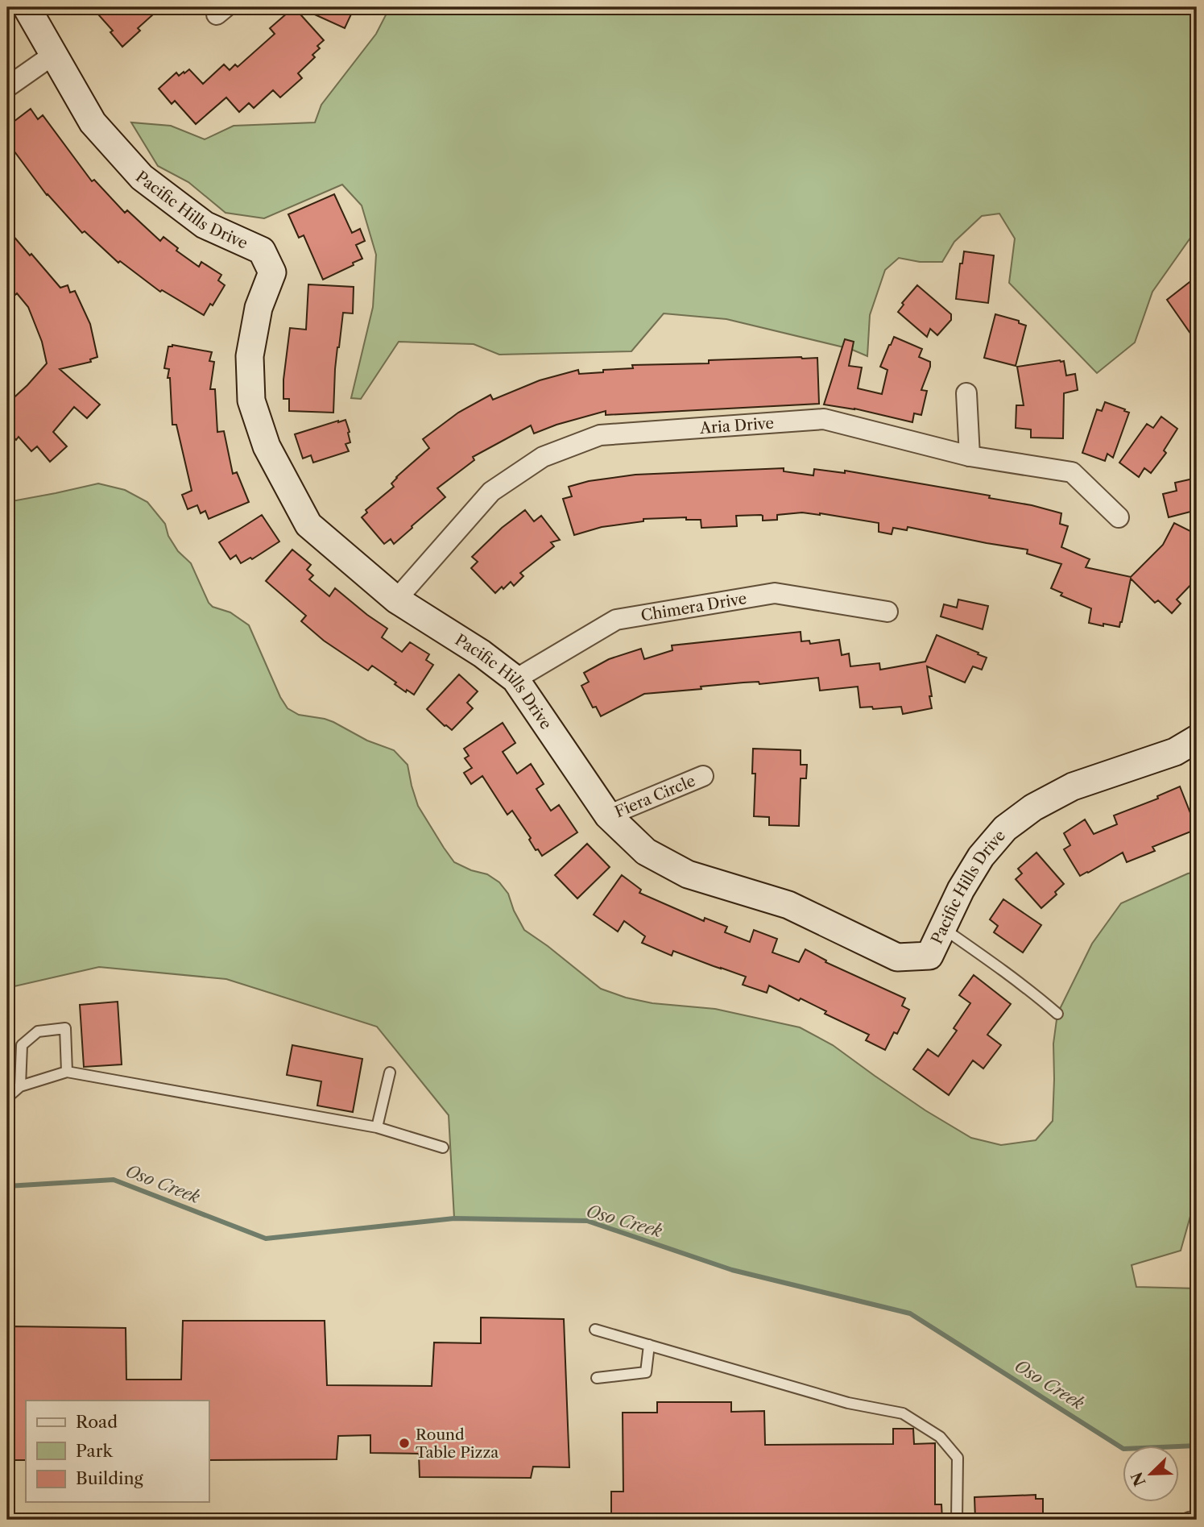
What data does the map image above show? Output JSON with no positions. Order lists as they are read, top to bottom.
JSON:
{
  "streets": {
    "street": [
      "Pacific Hills Drive",
      "Aria Drive",
      "Chimera Drive",
      "Fiera Circle"
    ]
  },
  "crossings": [
    ["Pacific Hills Drive", "Aria Drive"],
    ["Pacific Hills Drive", "Chimera Drive"],
    ["Pacific Hills Drive", "Fiera Circle"]
  ],
  "water": ["Oso Creek"],
  "places": ["Round Table Pizza"],
  "legend": ["Road", "Park", "Building"],
  "north": "bottom left"
}
